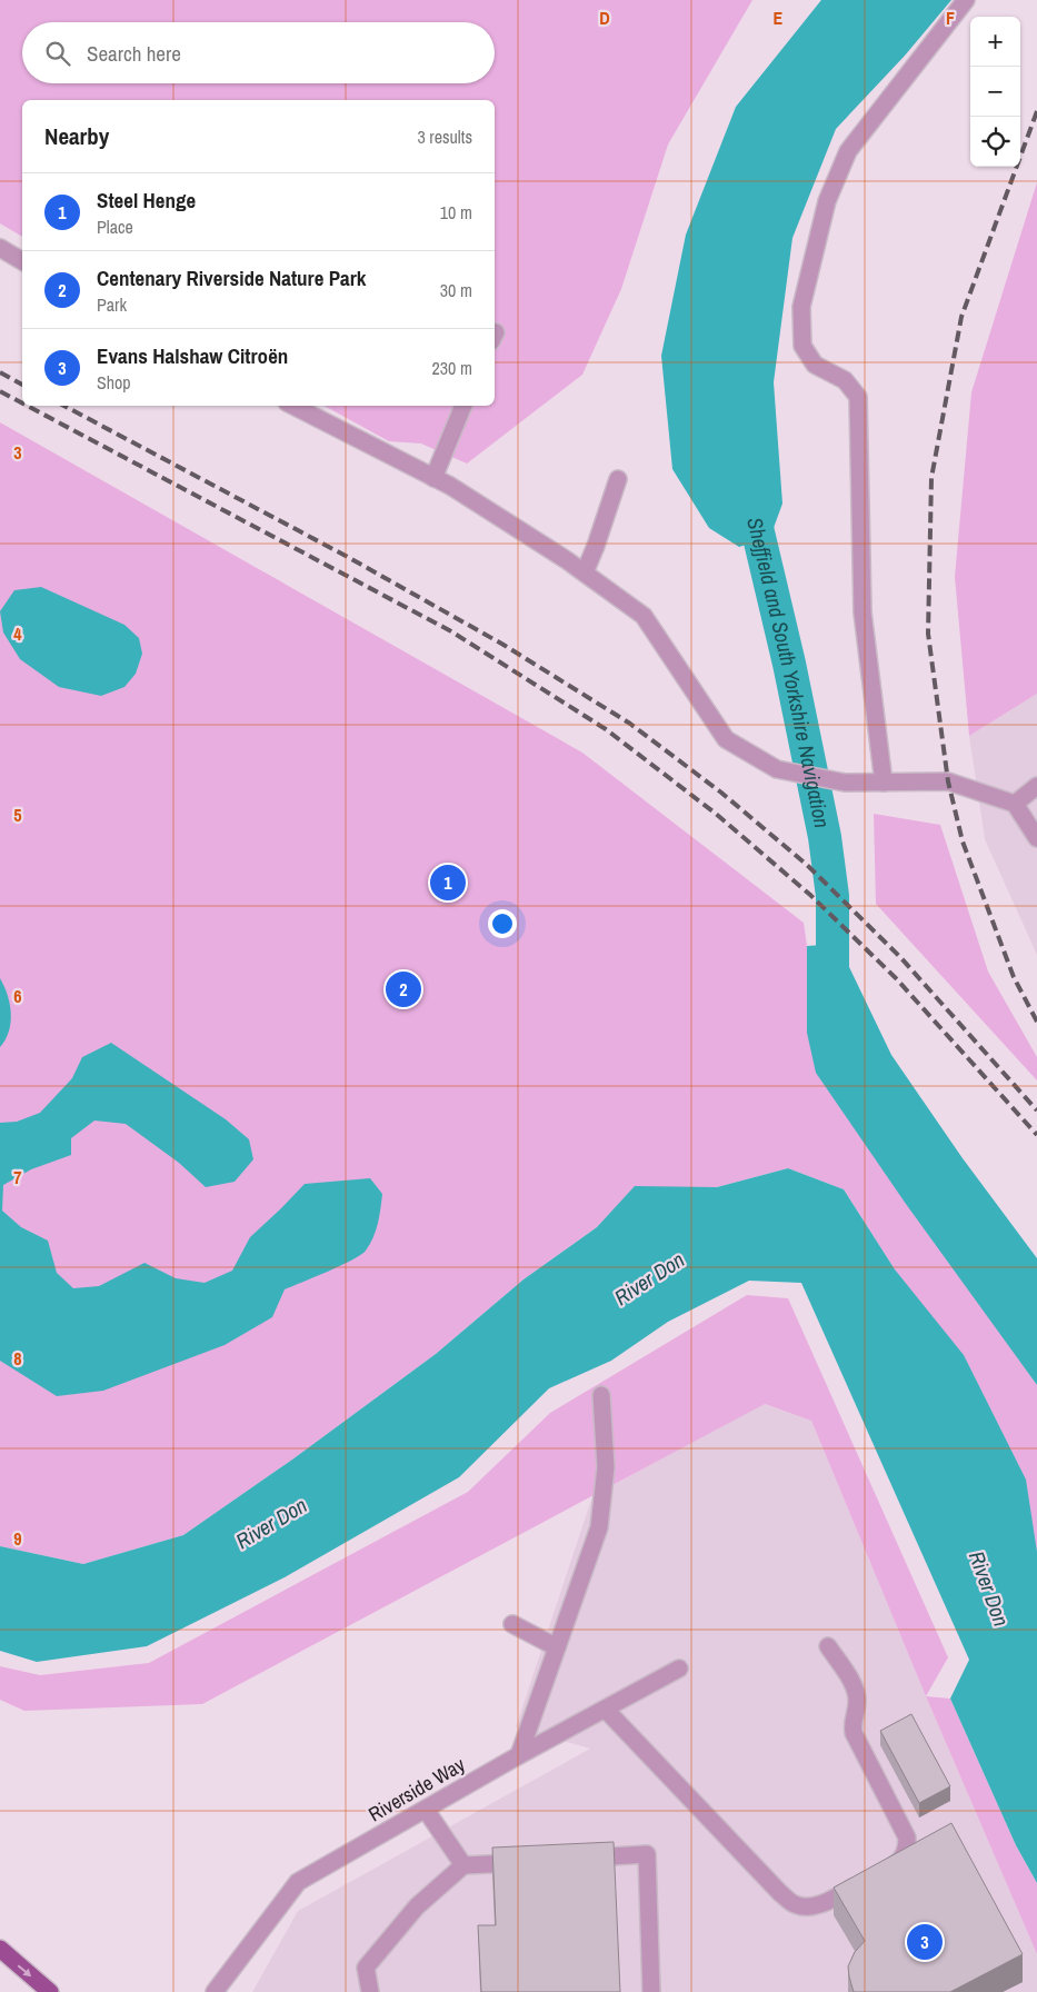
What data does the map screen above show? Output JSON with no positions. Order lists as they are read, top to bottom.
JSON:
{
  "streets": {
    "street": ["Riverside Way"]
  },
  "water": ["Sheffield and South Yorkshire Navigation", "River Don"],
  "page": {
    "map_buttons": ["+", "−"],
    "search": "Search here",
    "heading": ["Nearby", "3 results"],
    "list": [
      {
        "mark": "1",
        "name": "Steel Henge",
        "note": "Place",
        "value": "10 m"
      },
      {
        "mark": "2",
        "name": "Centenary Riverside Nature Park",
        "note": "Park",
        "value": "30 m"
      },
      {
        "mark": "3",
        "name": "Evans Halshaw Citroën",
        "note": "Shop",
        "value": "230 m"
      }
    ],
    "pins": ["1", "2", "3"]
  },
  "grid": {
    "columns": ["D", "E", "F"],
    "rows": [
      "3",
      "4",
      "5",
      "6",
      "7",
      "8",
      "9"
    ]
  }
}
